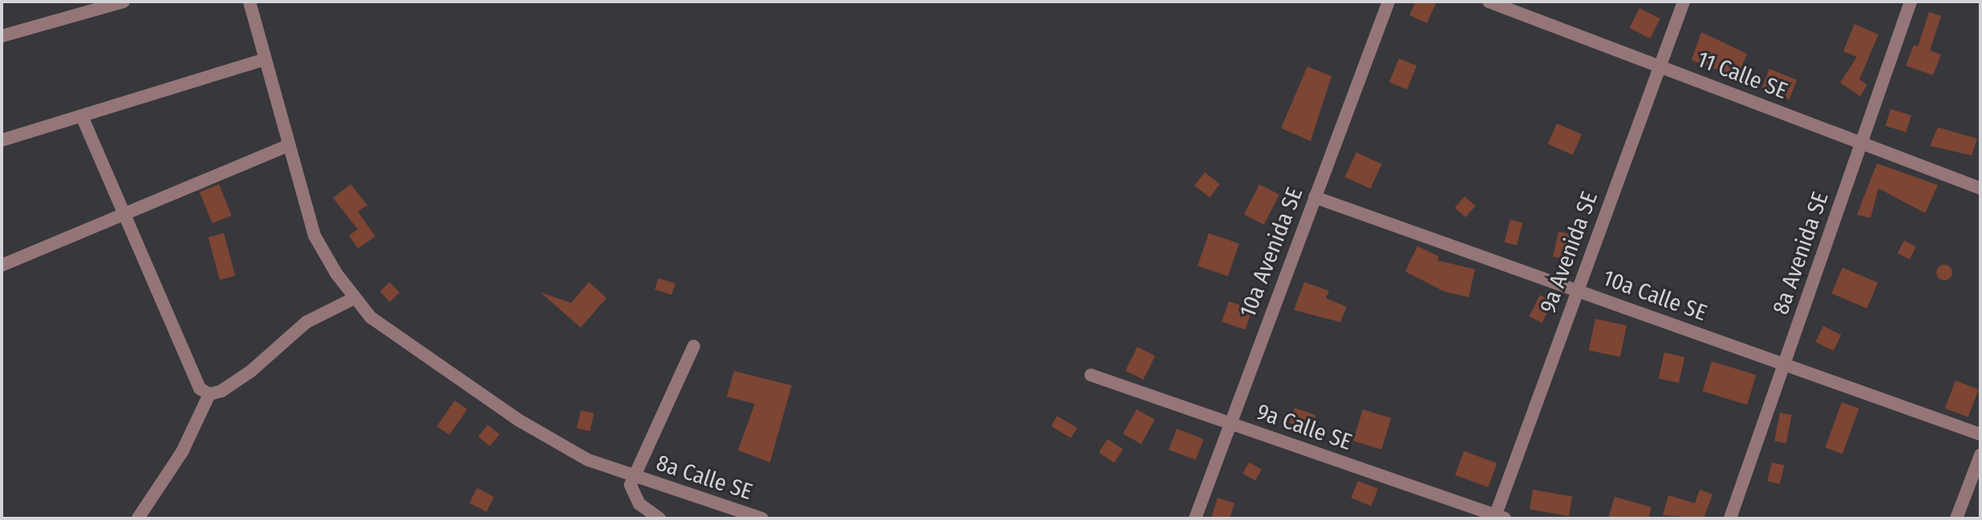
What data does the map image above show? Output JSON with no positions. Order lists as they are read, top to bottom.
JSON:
{
  "streets": {
    "street": [
      "11 Calle SE",
      "10a Avenida SE",
      "9a Avenida SE",
      "8a Avenida SE",
      "10a Calle SE",
      "9a Calle SE",
      "8a Calle SE"
    ]
  },
  "crossings": [
    ["11 Calle SE", "9a Avenida SE"],
    ["11 Calle SE", "8a Avenida SE"],
    ["10a Avenida SE", "10a Calle SE"],
    ["10a Avenida SE", "9a Calle SE"],
    ["9a Avenida SE", "10a Calle SE"],
    ["9a Avenida SE", "9a Calle SE"],
    ["8a Avenida SE", "10a Calle SE"]
  ]
}
